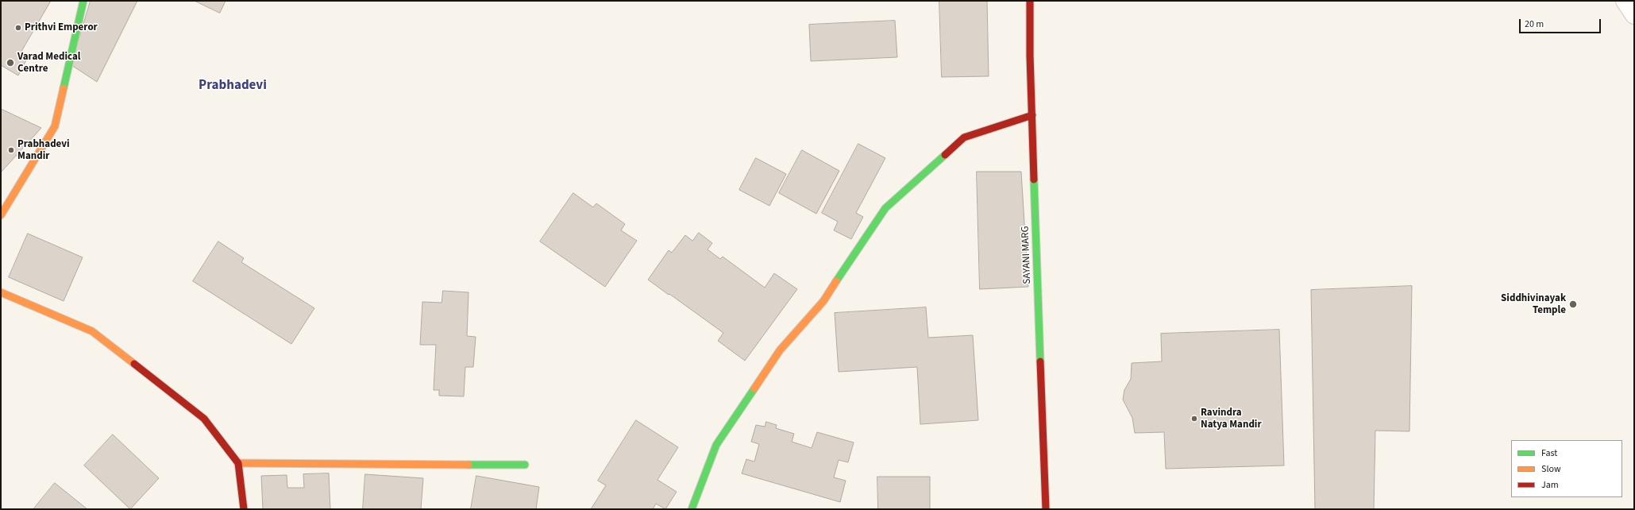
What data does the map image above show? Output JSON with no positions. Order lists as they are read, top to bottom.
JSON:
{
  "streets": {
    "street": ["SAYANI MARG"]
  },
  "districts": ["Prabhadevi"],
  "places": [
    "Prithvi Emperor",
    "Varad Medical Centre",
    "Prabhadevi Mandir",
    "Siddhivinayak Temple",
    "Ravindra Natya Mandir"
  ],
  "legend": ["Fast", "Slow", "Jam"],
  "scale_bar": "20 m"
}
